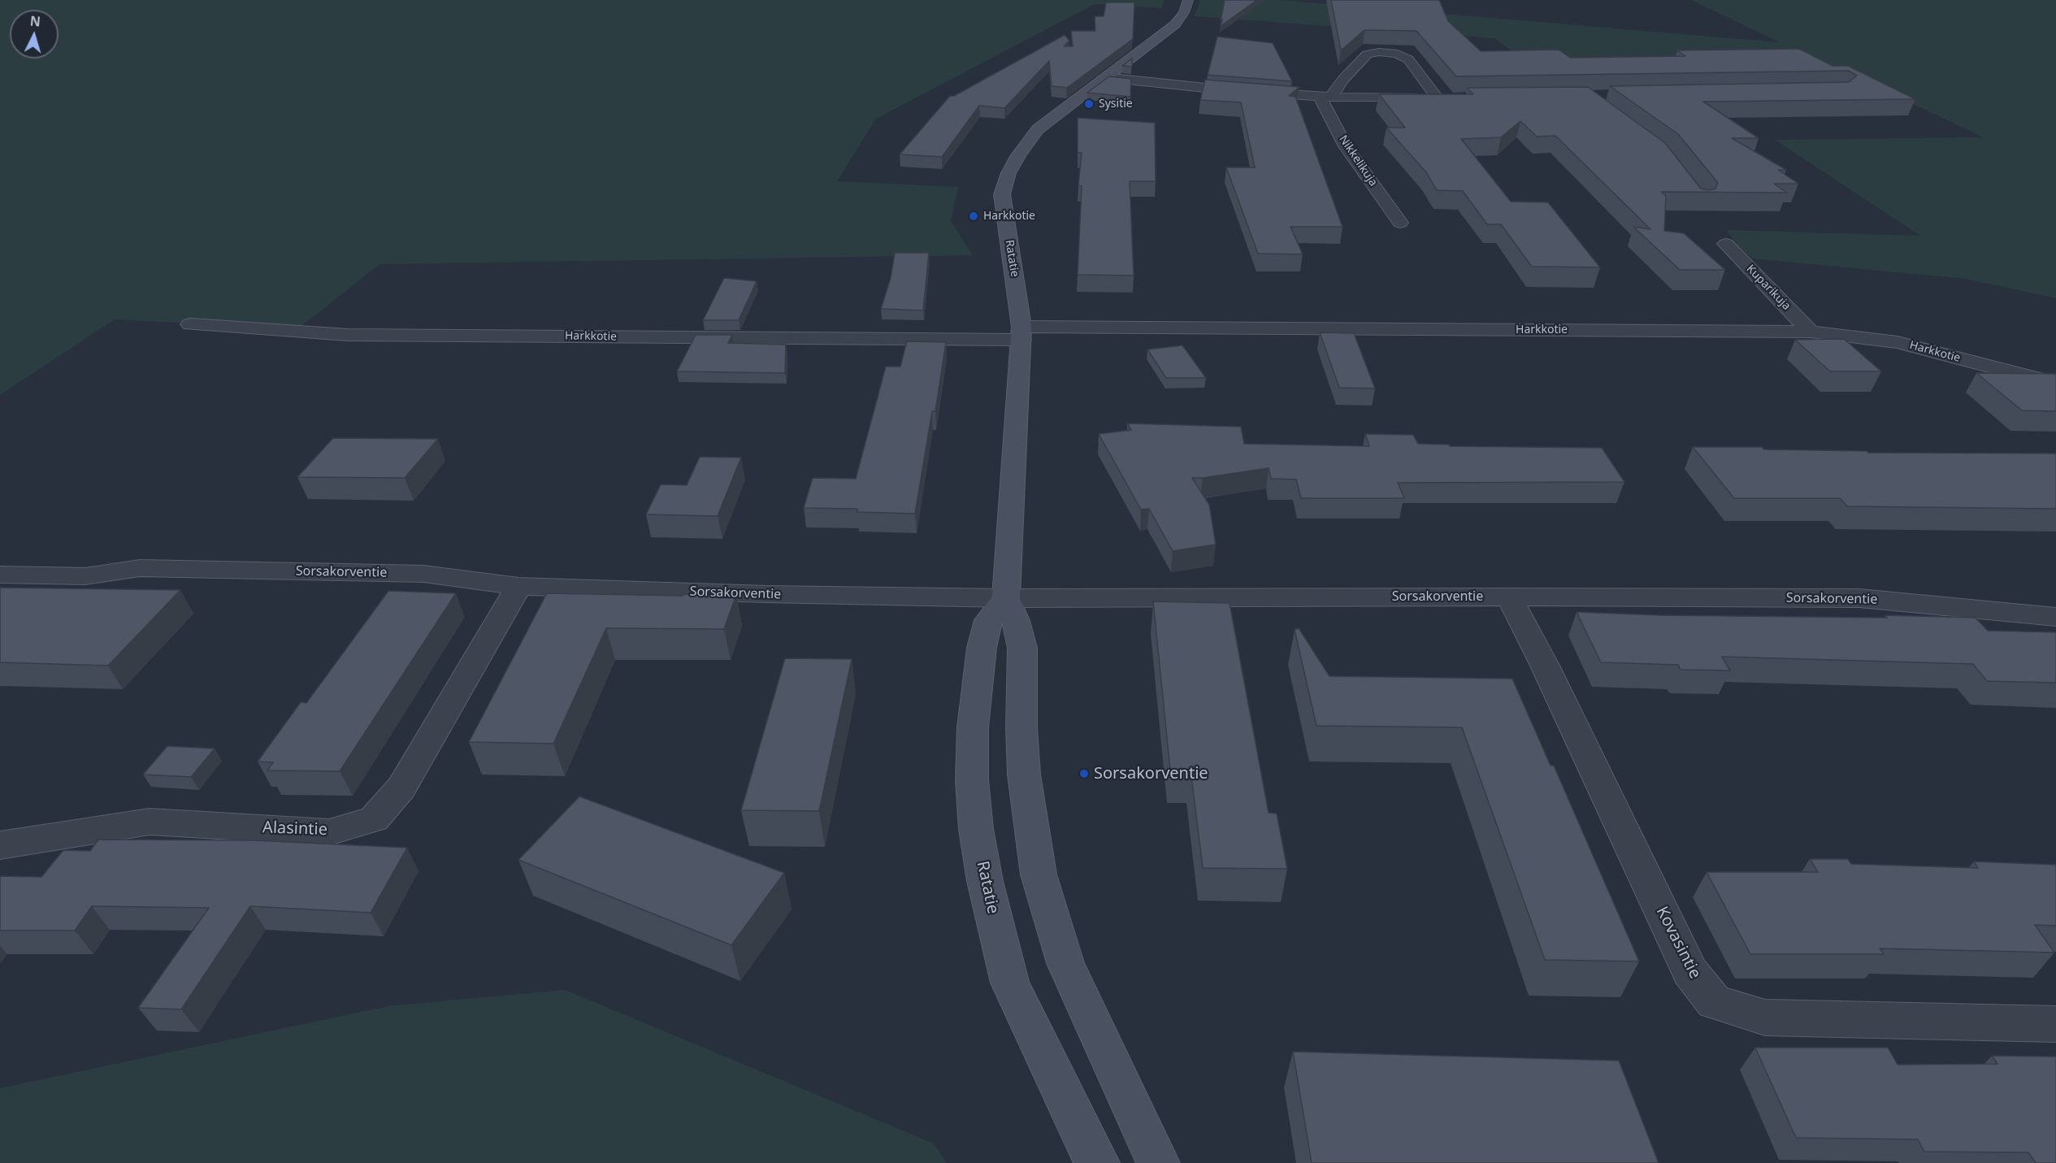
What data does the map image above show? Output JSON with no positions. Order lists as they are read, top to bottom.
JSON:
{
  "streets": {
    "street": [
      "Nikkelikuja",
      "Ratatie",
      "Kuparikuja",
      "Harkkotie",
      "Sorsakorventie",
      "Alasintie",
      "Kovasintie"
    ]
  },
  "crossings": [
    ["Ratatie", "Harkkotie"],
    ["Ratatie", "Sorsakorventie"],
    ["Kuparikuja", "Harkkotie"],
    ["Sorsakorventie", "Alasintie"],
    ["Sorsakorventie", "Kovasintie"]
  ],
  "places": ["Sysitie", "Harkkotie", "Sorsakorventie"],
  "north": "top"
}
